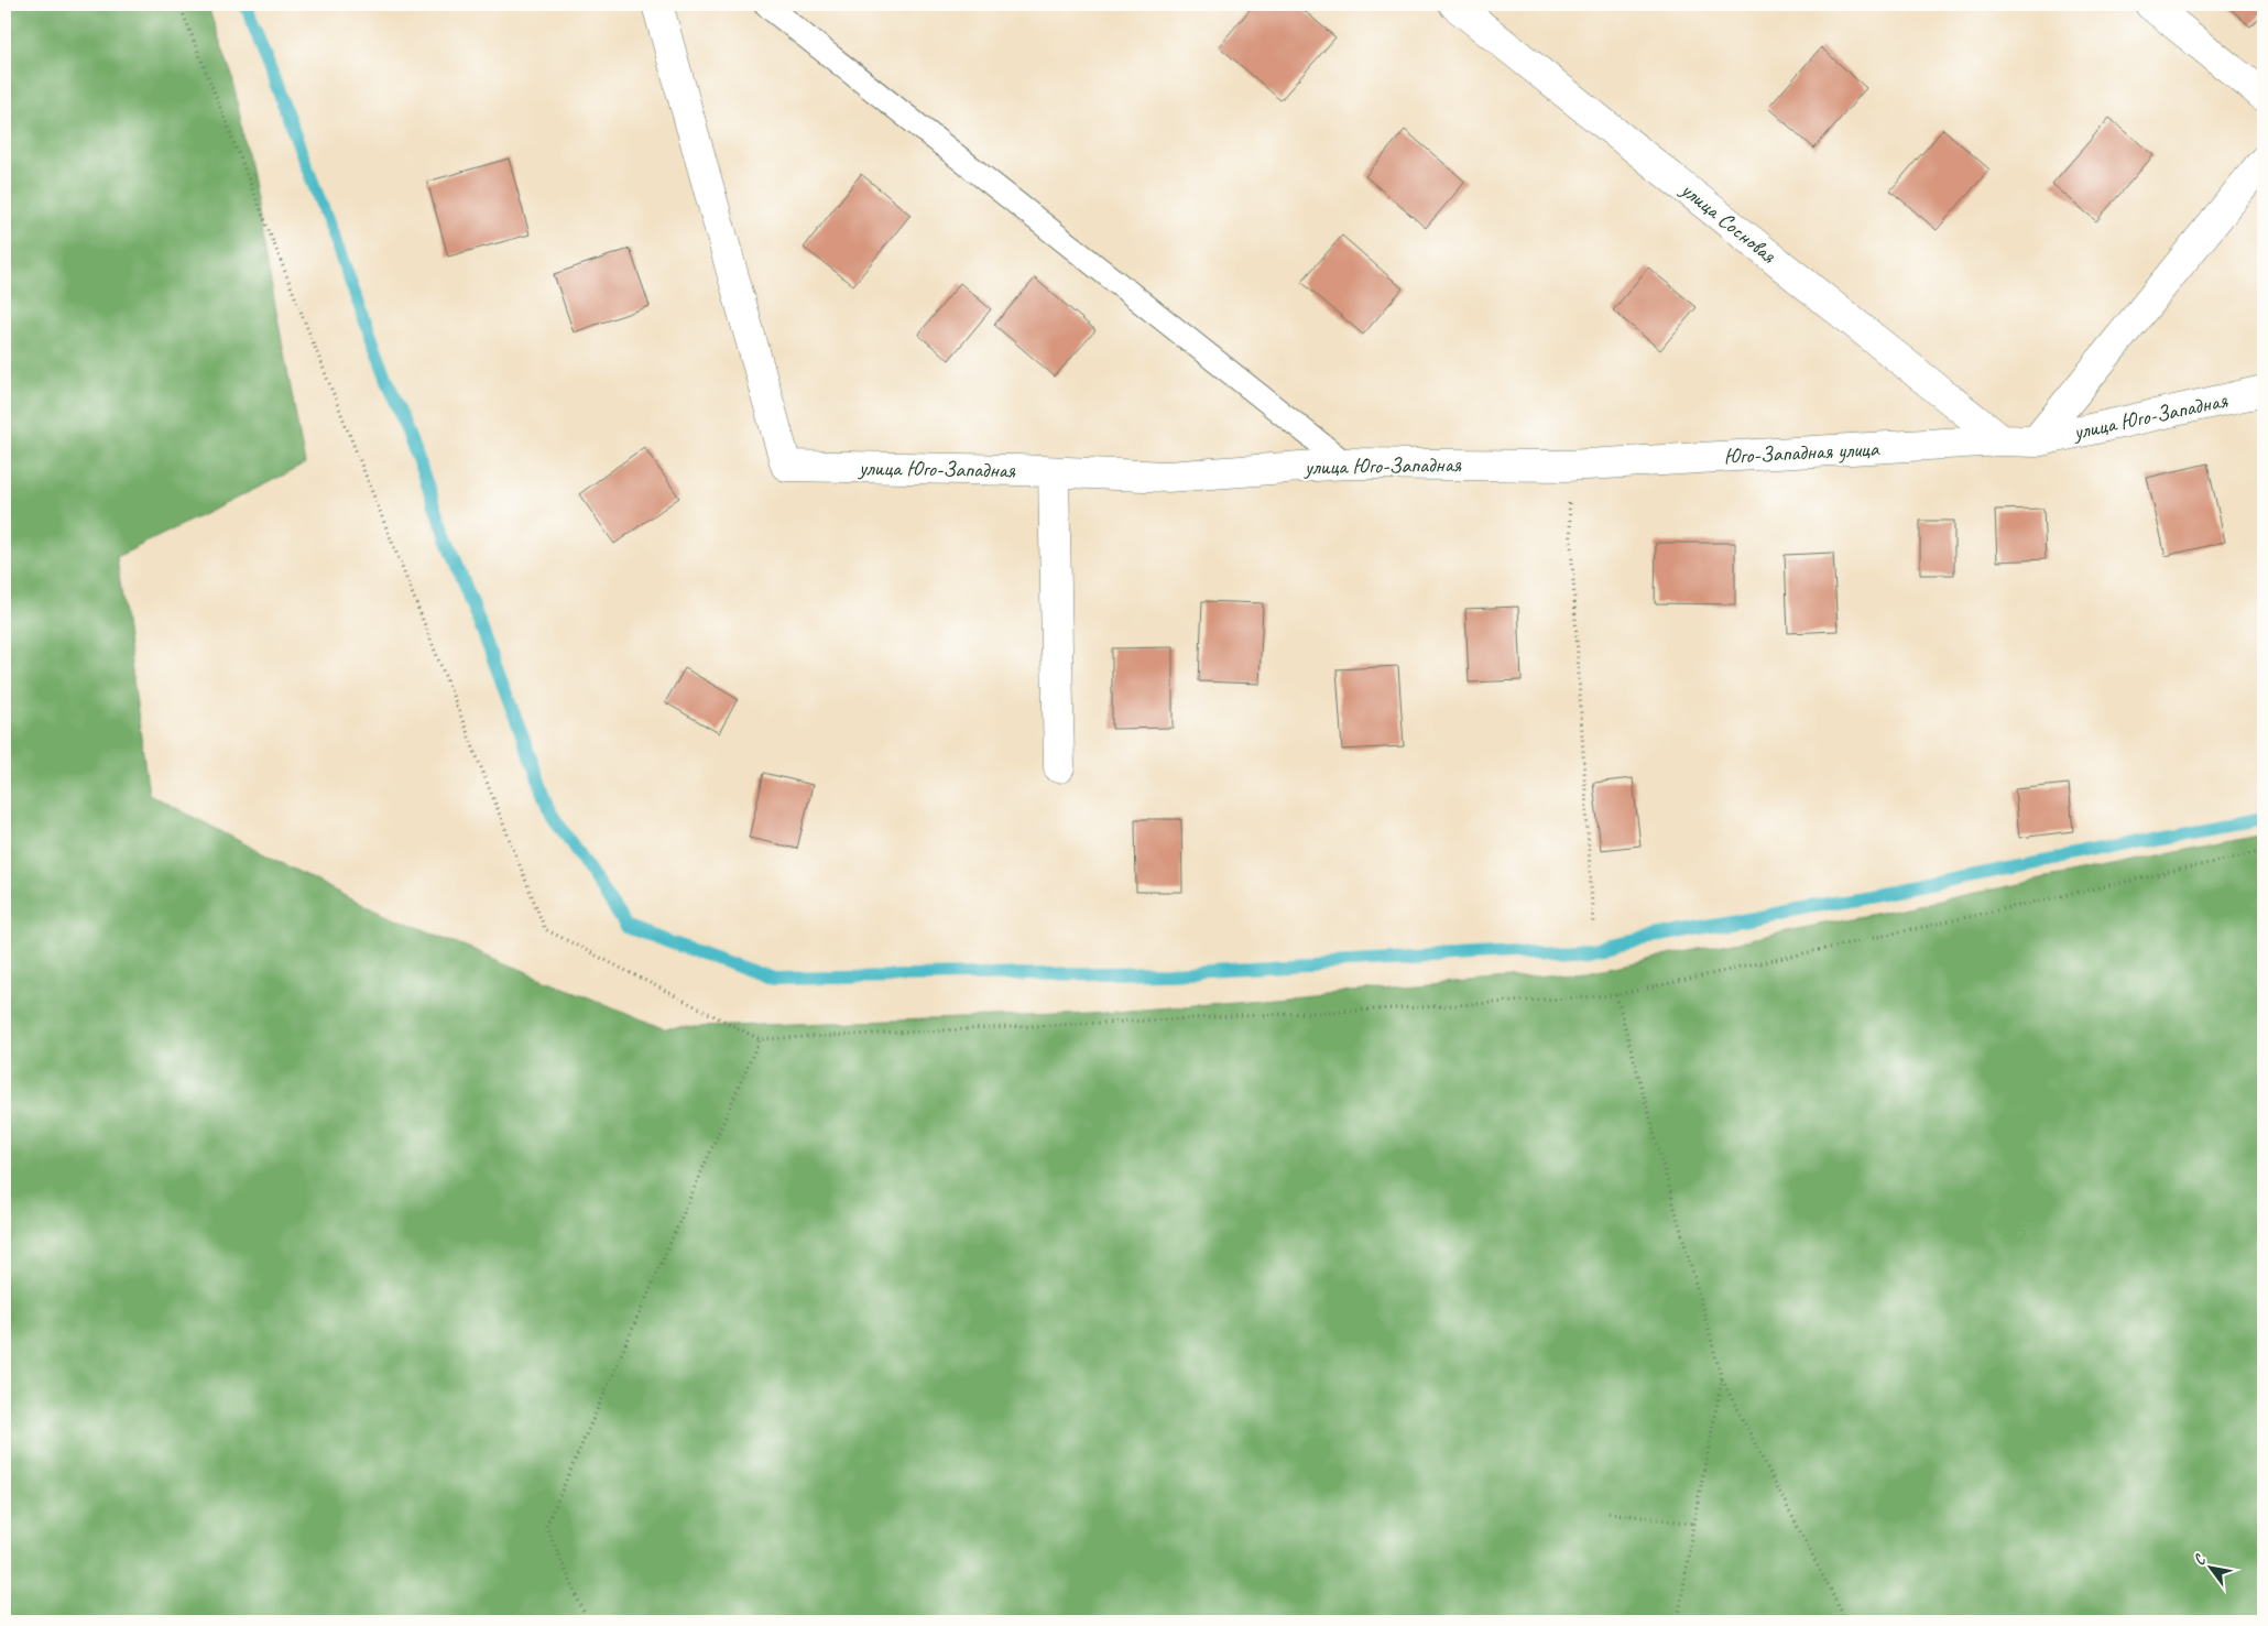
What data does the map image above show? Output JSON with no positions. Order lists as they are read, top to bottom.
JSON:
{
  "streets": {
    "street": ["улица Сосновая", "улица Юго-Западная", "Юго-Западная улица"]
  },
  "crossings": [
    ["улица Сосновая", "Юго-Западная улица"],
    ["улица Юго-Западная", "Юго-Западная улица"]
  ],
  "north": "top left"
}
